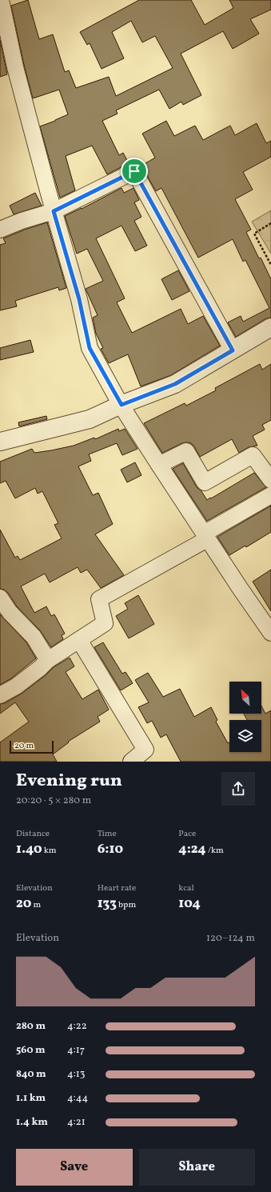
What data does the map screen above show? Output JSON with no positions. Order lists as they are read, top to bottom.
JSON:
{
  "scale_bar": "20 m",
  "north": "top left",
  "page": {
    "scale": "20 m",
    "heading": ["Evening run", "20:20 · 5 × 280 m"],
    "stats": [
      ["Distance", "1.40 km"],
      ["Time", "6:10"],
      ["Pace", "4:24 /km"],
      ["Elevation", "20 m"],
      ["Heart rate", "133 bpm"],
      ["kcal", "104"]
    ],
    "chart": ["Elevation", "120–124 m"],
    "list": [
      {
        "name": "280 m",
        "note": "4:22"
      },
      {
        "name": "560 m",
        "note": "4:17"
      },
      {
        "name": "840 m",
        "note": "4:13"
      },
      {
        "name": "1.1 km",
        "note": "4:44"
      },
      {
        "name": "1.4 km",
        "note": "4:21"
      }
    ],
    "buttons": ["Save", "Share"]
  }
}
